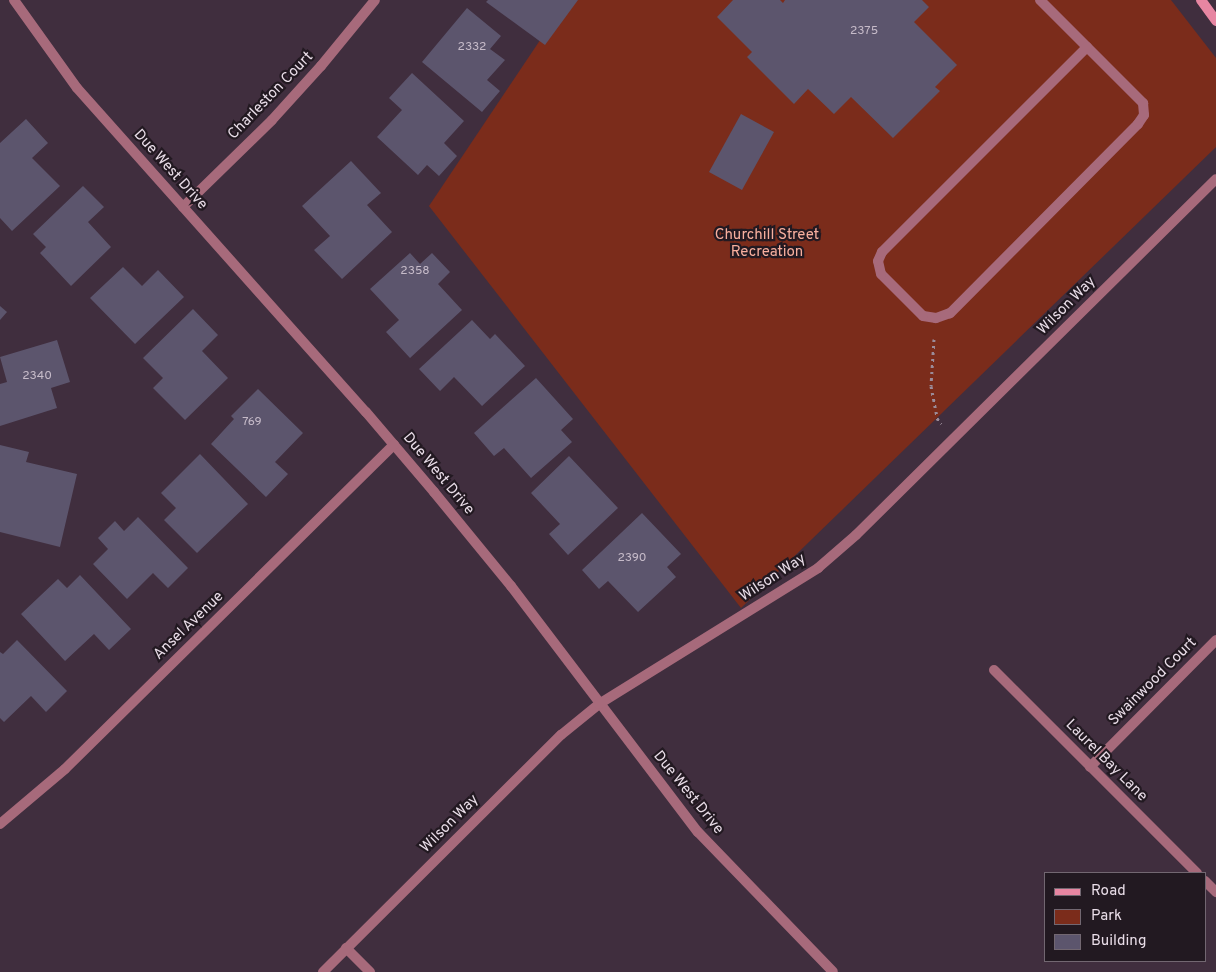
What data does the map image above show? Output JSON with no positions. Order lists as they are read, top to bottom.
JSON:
{
  "streets": {
    "street": [
      "Charleston Court",
      "Due West Drive",
      "Wilson Way",
      "Ansel Avenue",
      "Swainwood Court",
      "Laurel Bay Lane"
    ]
  },
  "crossings": [
    ["Charleston Court", "Due West Drive"],
    ["Due West Drive", "Wilson Way"],
    ["Due West Drive", "Ansel Avenue"],
    ["Swainwood Court", "Laurel Bay Lane"]
  ],
  "parks": ["Churchill Street Recreation"],
  "house_numbers": [
    "2375",
    "2332",
    "2358",
    "2340",
    "769",
    "2390"
  ],
  "legend": ["Road", "Park", "Building"]
}
